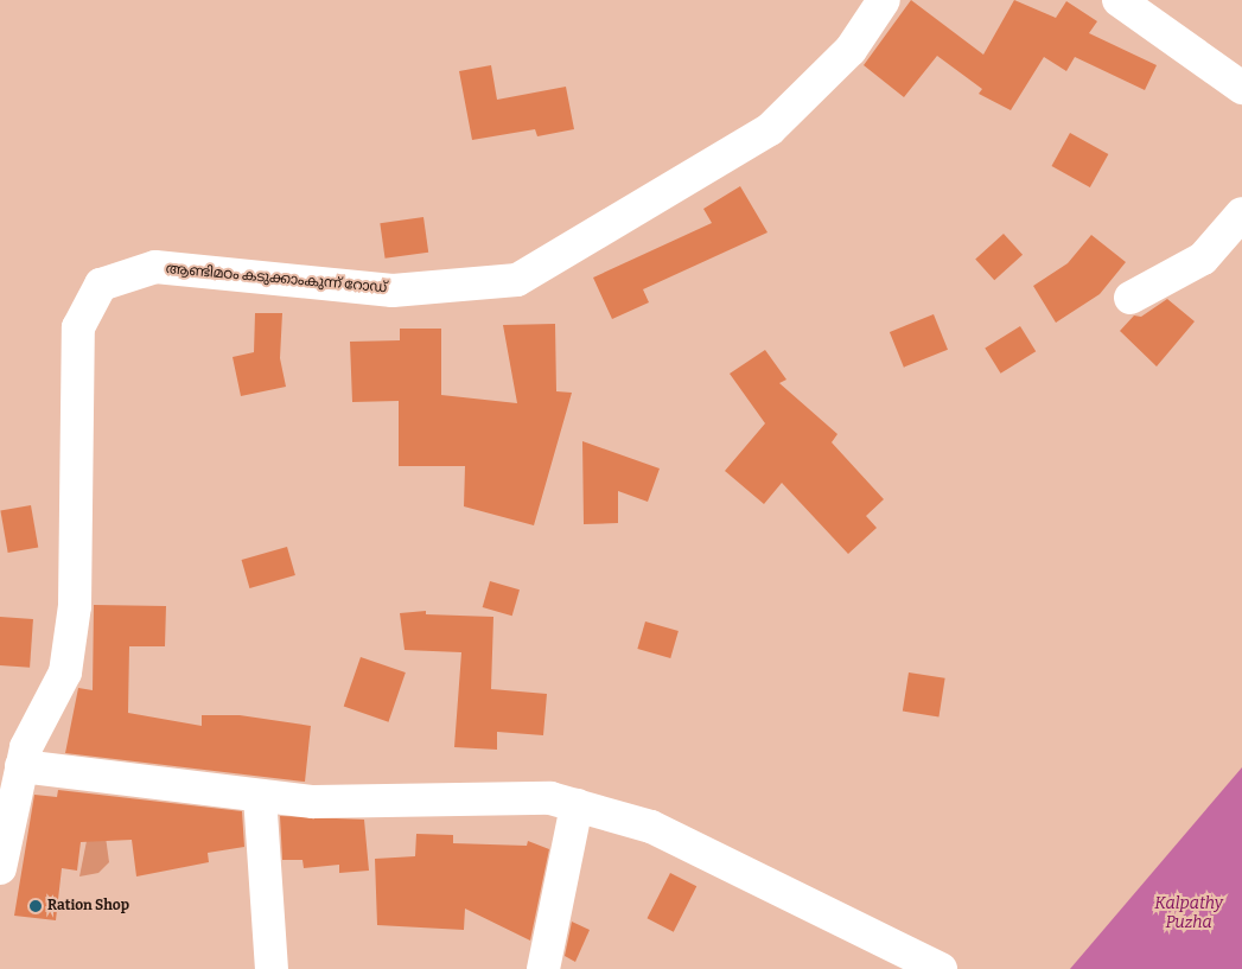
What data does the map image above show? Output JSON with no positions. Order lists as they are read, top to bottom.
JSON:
{
  "streets": {
    "street": ["ആണ്ടിമഠം കടുക്കാംകുന്ന് റോഡ്"]
  },
  "water": ["Kalpathy Puzha"],
  "places": ["Ration Shop"]
}
